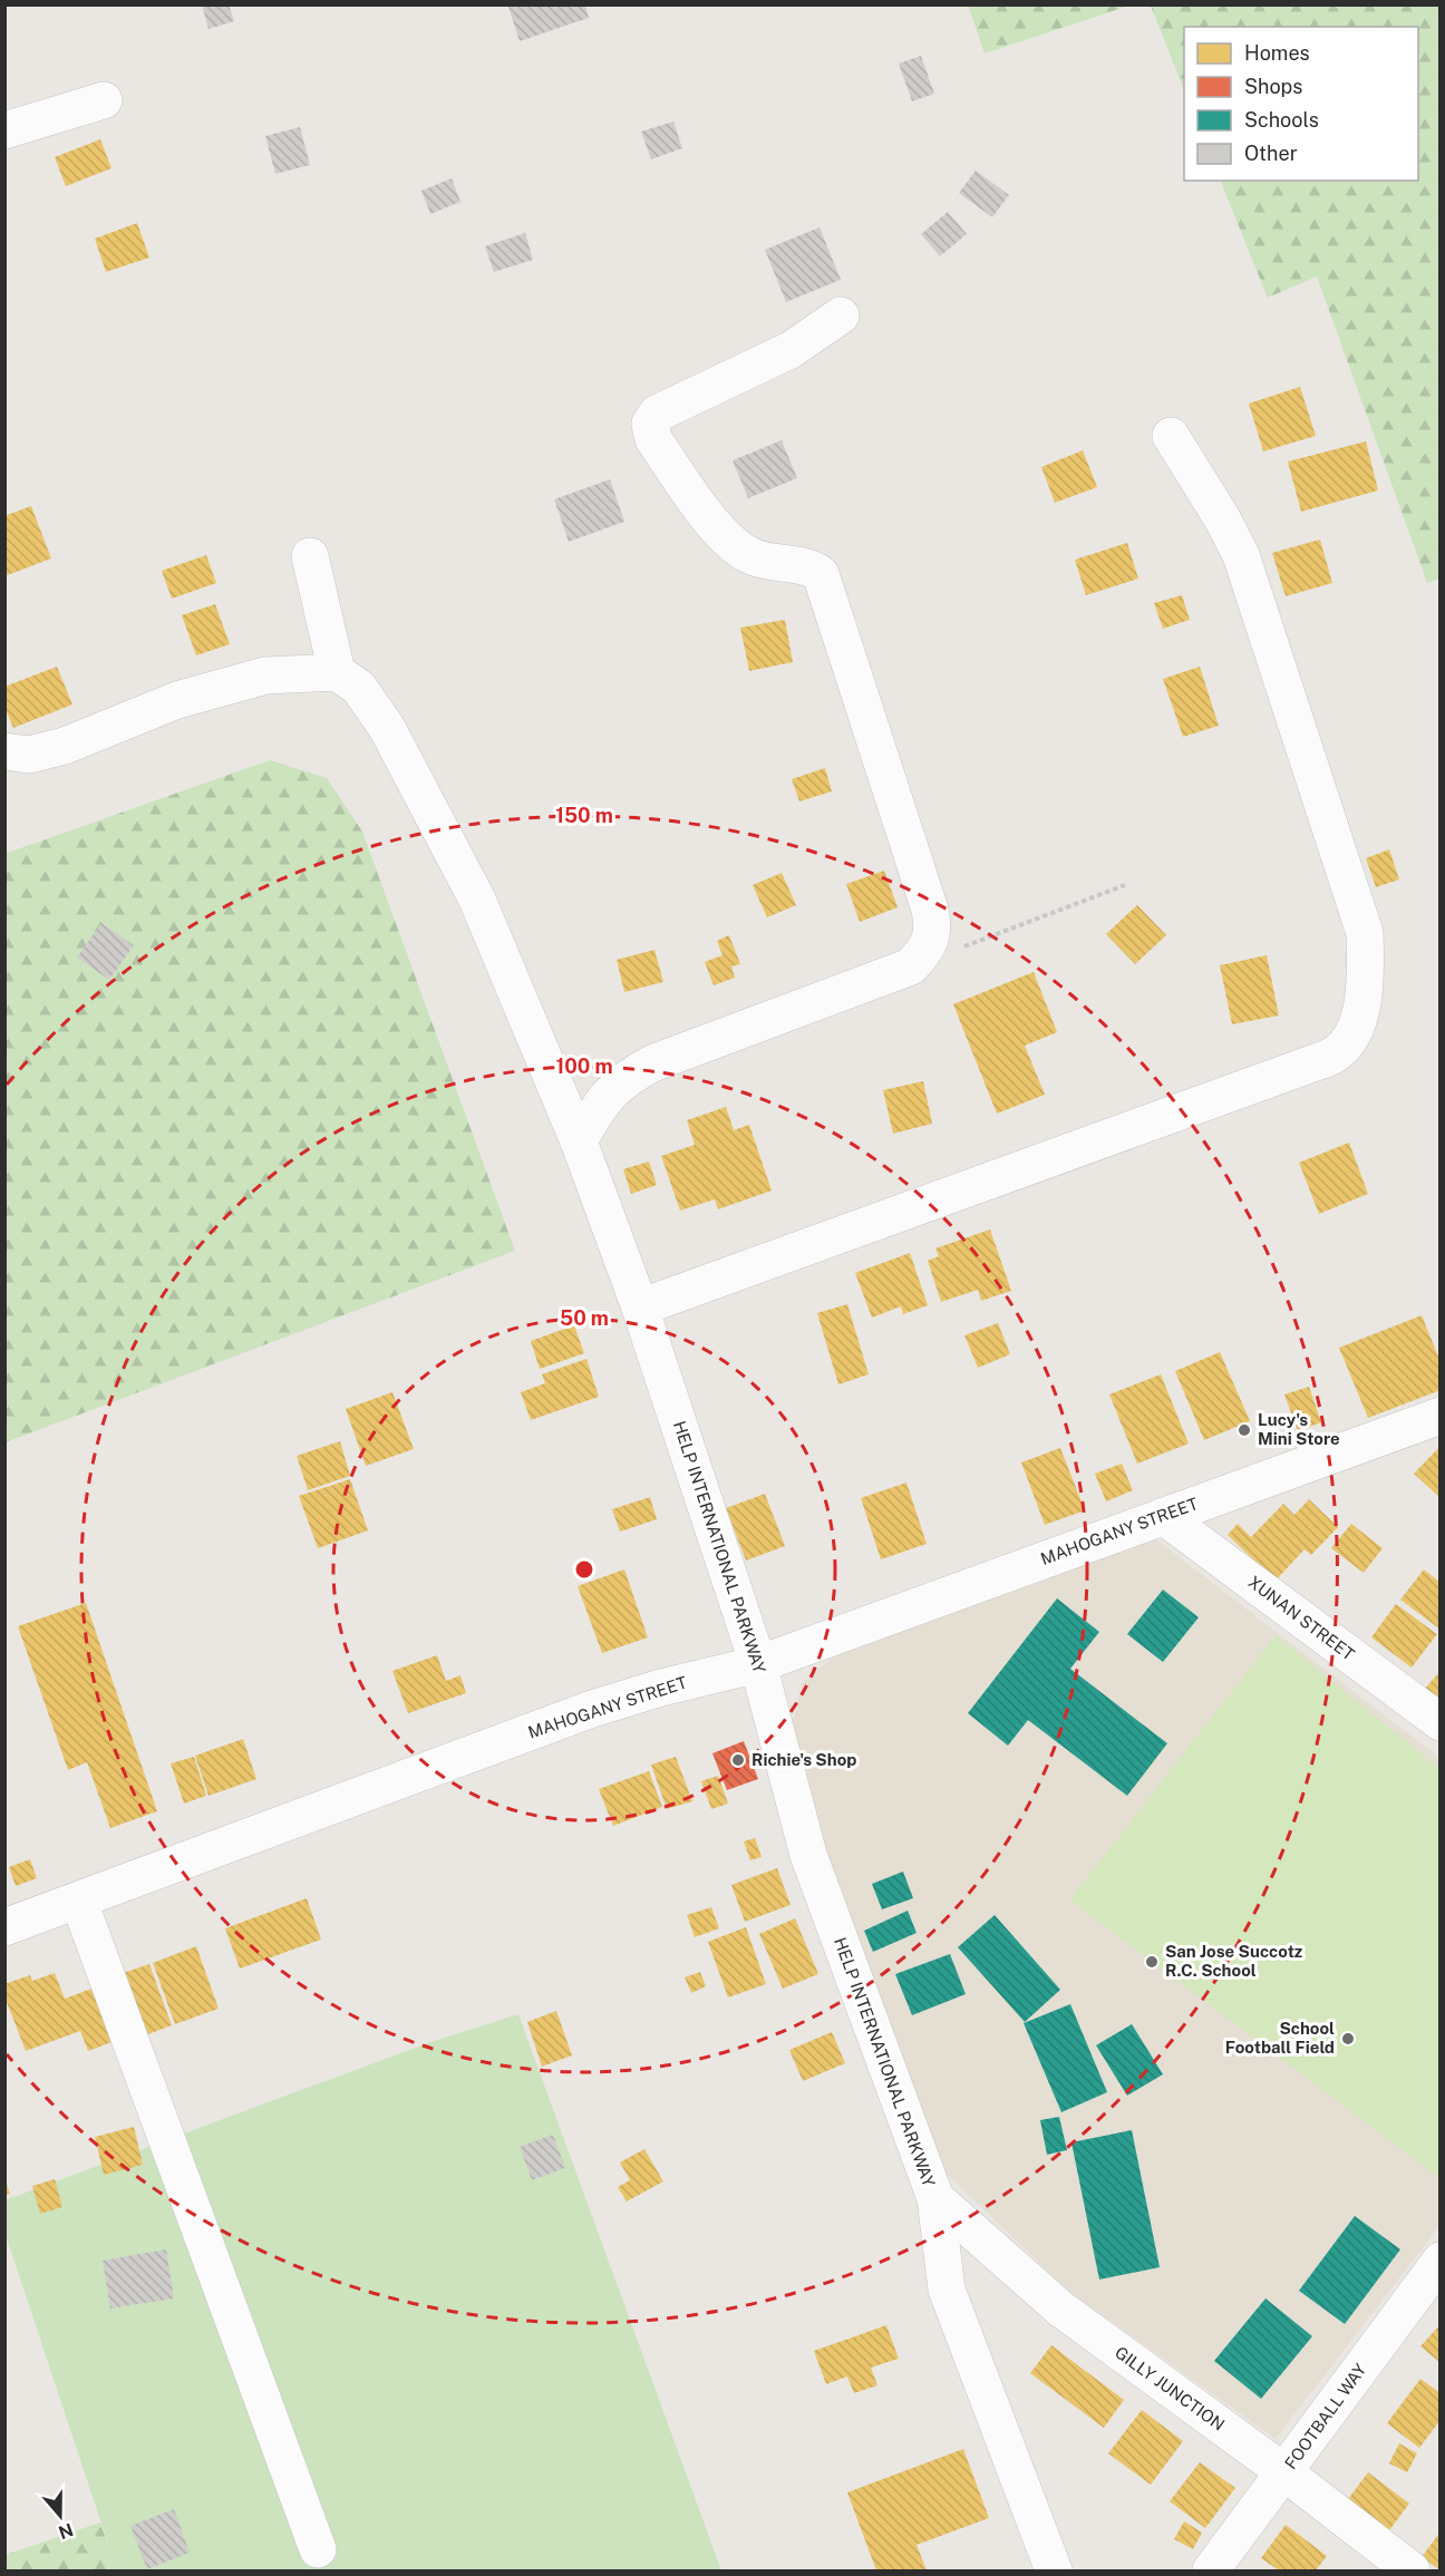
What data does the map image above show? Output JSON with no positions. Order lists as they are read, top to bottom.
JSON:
{
  "streets": {
    "street": [
      "MAHOGANY STREET",
      "HELP INTERNATIONAL PARKWAY",
      "XUNAN STREET",
      "GILLY JUNCTION",
      "FOOTBALL WAY"
    ]
  },
  "crossings": [
    ["MAHOGANY STREET", "HELP INTERNATIONAL PARKWAY"],
    ["MAHOGANY STREET", "XUNAN STREET"],
    ["HELP INTERNATIONAL PARKWAY", "GILLY JUNCTION"],
    ["GILLY JUNCTION", "FOOTBALL WAY"]
  ],
  "places": [
    "Lucy's Mini Store",
    "Richie's Shop",
    "San Jose Succotz R.C. School",
    "School Football Field"
  ],
  "legend": [
    "Homes",
    "Shops",
    "Schools",
    "Other"
  ],
  "north": "bottom",
  "rings": ["150 m", "100 m", "50 m"]
}
